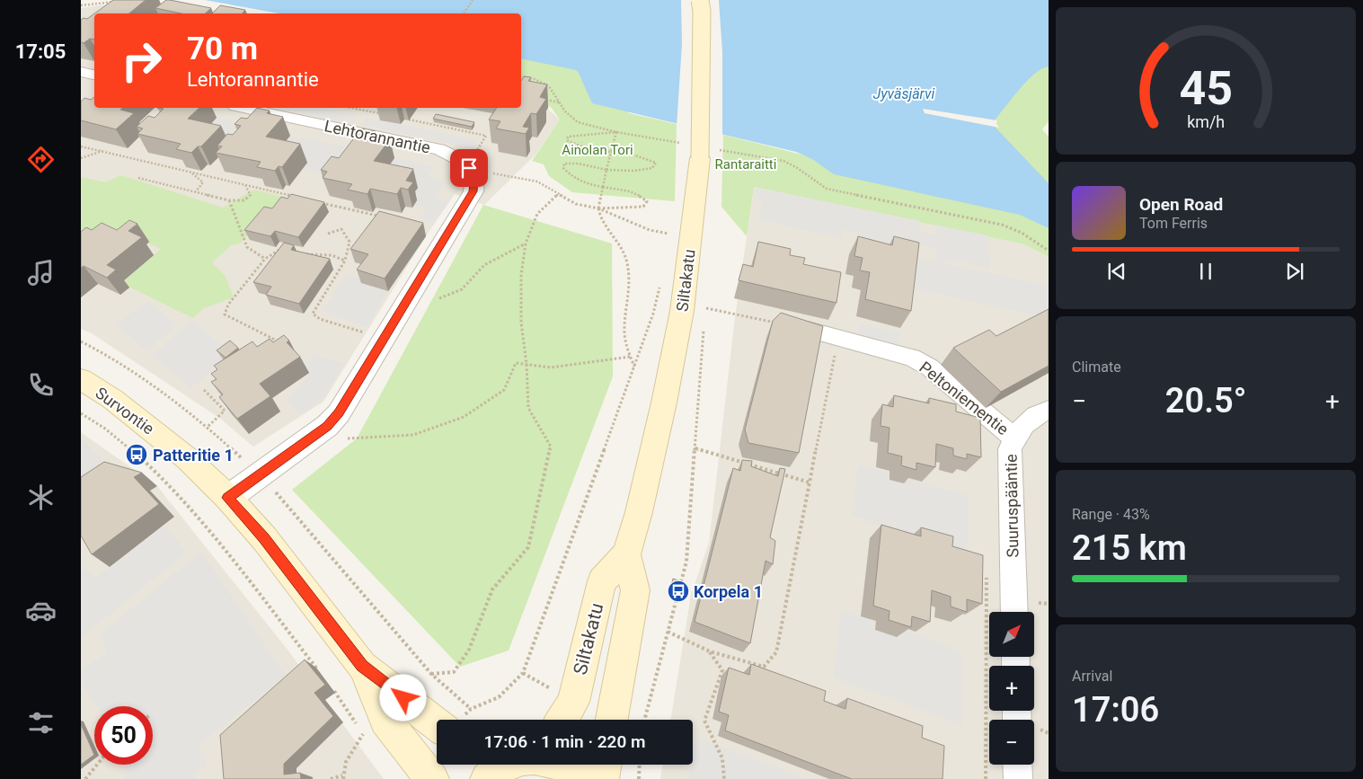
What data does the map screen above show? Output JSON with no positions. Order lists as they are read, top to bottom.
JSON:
{
  "streets": {
    "main road": ["Siltakatu", "Survontie"],
    "street": ["Lehtorannantie", "Peltoniementie", "Suuruspääntie"]
  },
  "crossings": [
    ["Lehtorannantie", "Survontie"],
    ["Peltoniementie", "Suuruspääntie"]
  ],
  "water": ["Jyväsjärvi"],
  "parks": ["Ainolan Tori", "Rantaraitti"],
  "places": {
    "bus stop": ["Patteritie 1", "Korpela 1"]
  },
  "north": "top right",
  "page": {
    "tabs": "17:05",
    "turn": ["70 m", "Lehtorannantie"],
    "song": ["Open Road", "Tom Ferris"],
    "tile": [
      "Climate",
      ["Range · 43%", "215 km"],
      ["Arrival", "17:06"]
    ],
    "heat": ["−", "20.5°", "+"],
    "map_buttons": ["+", "−"],
    "limit": "50",
    "trip": "17:06 · 1 min · 220 m",
    "gauge": ["45", "km/h"]
  }
}
